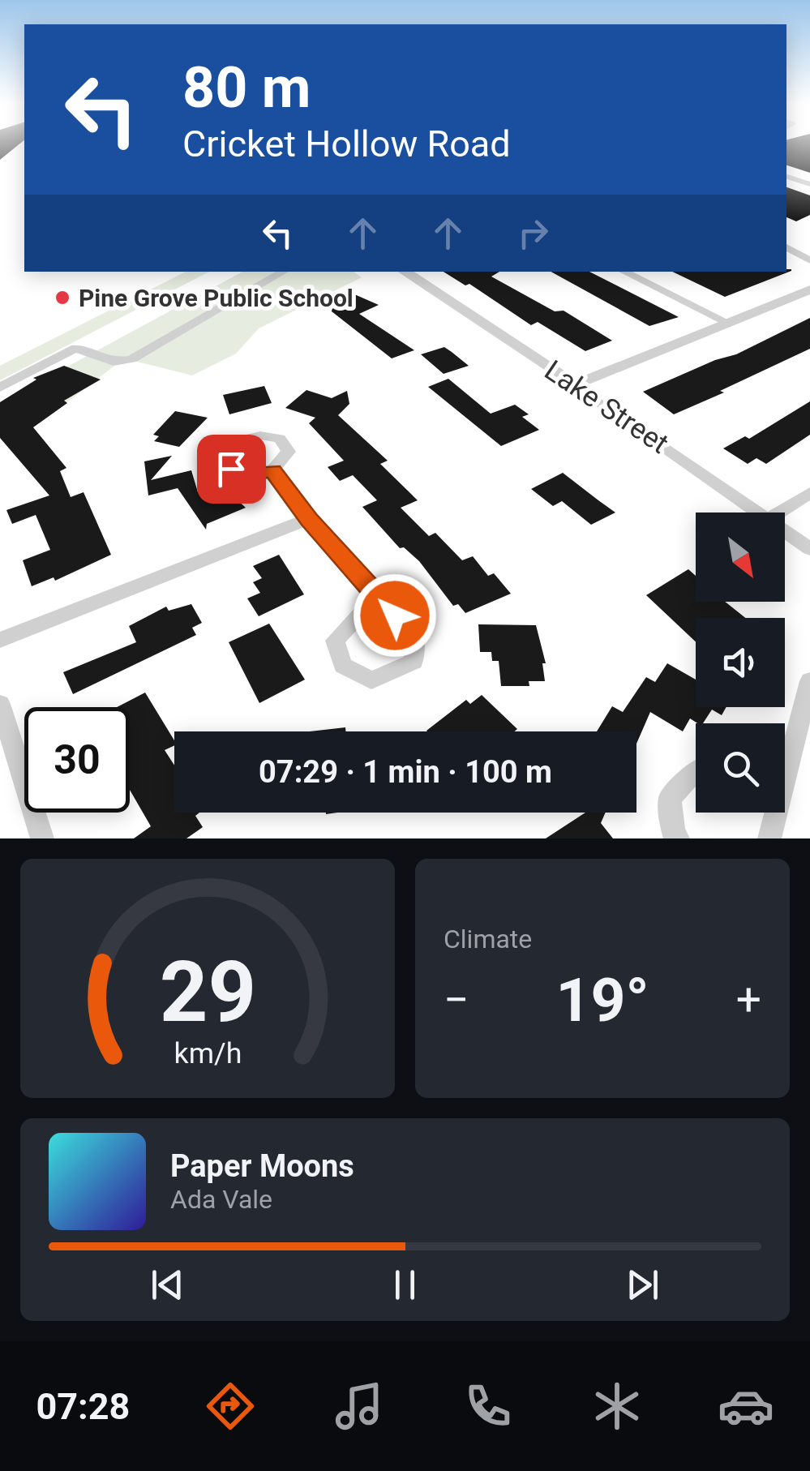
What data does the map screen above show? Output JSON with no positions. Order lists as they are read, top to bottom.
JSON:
{
  "streets": {
    "street": ["Lake Street"]
  },
  "places": ["Pine Grove Public School"],
  "north": "bottom right",
  "page": {
    "turn": ["80 m", "Cricket Hollow Road"],
    "limit": "30",
    "trip": "07:29 · 1 min · 100 m",
    "tile": "Climate",
    "heat": ["−", "19°", "+"],
    "song": ["Paper Moons", "Ada Vale"],
    "tabs": "07:28",
    "gauge": ["29", "km/h"]
  }
}
